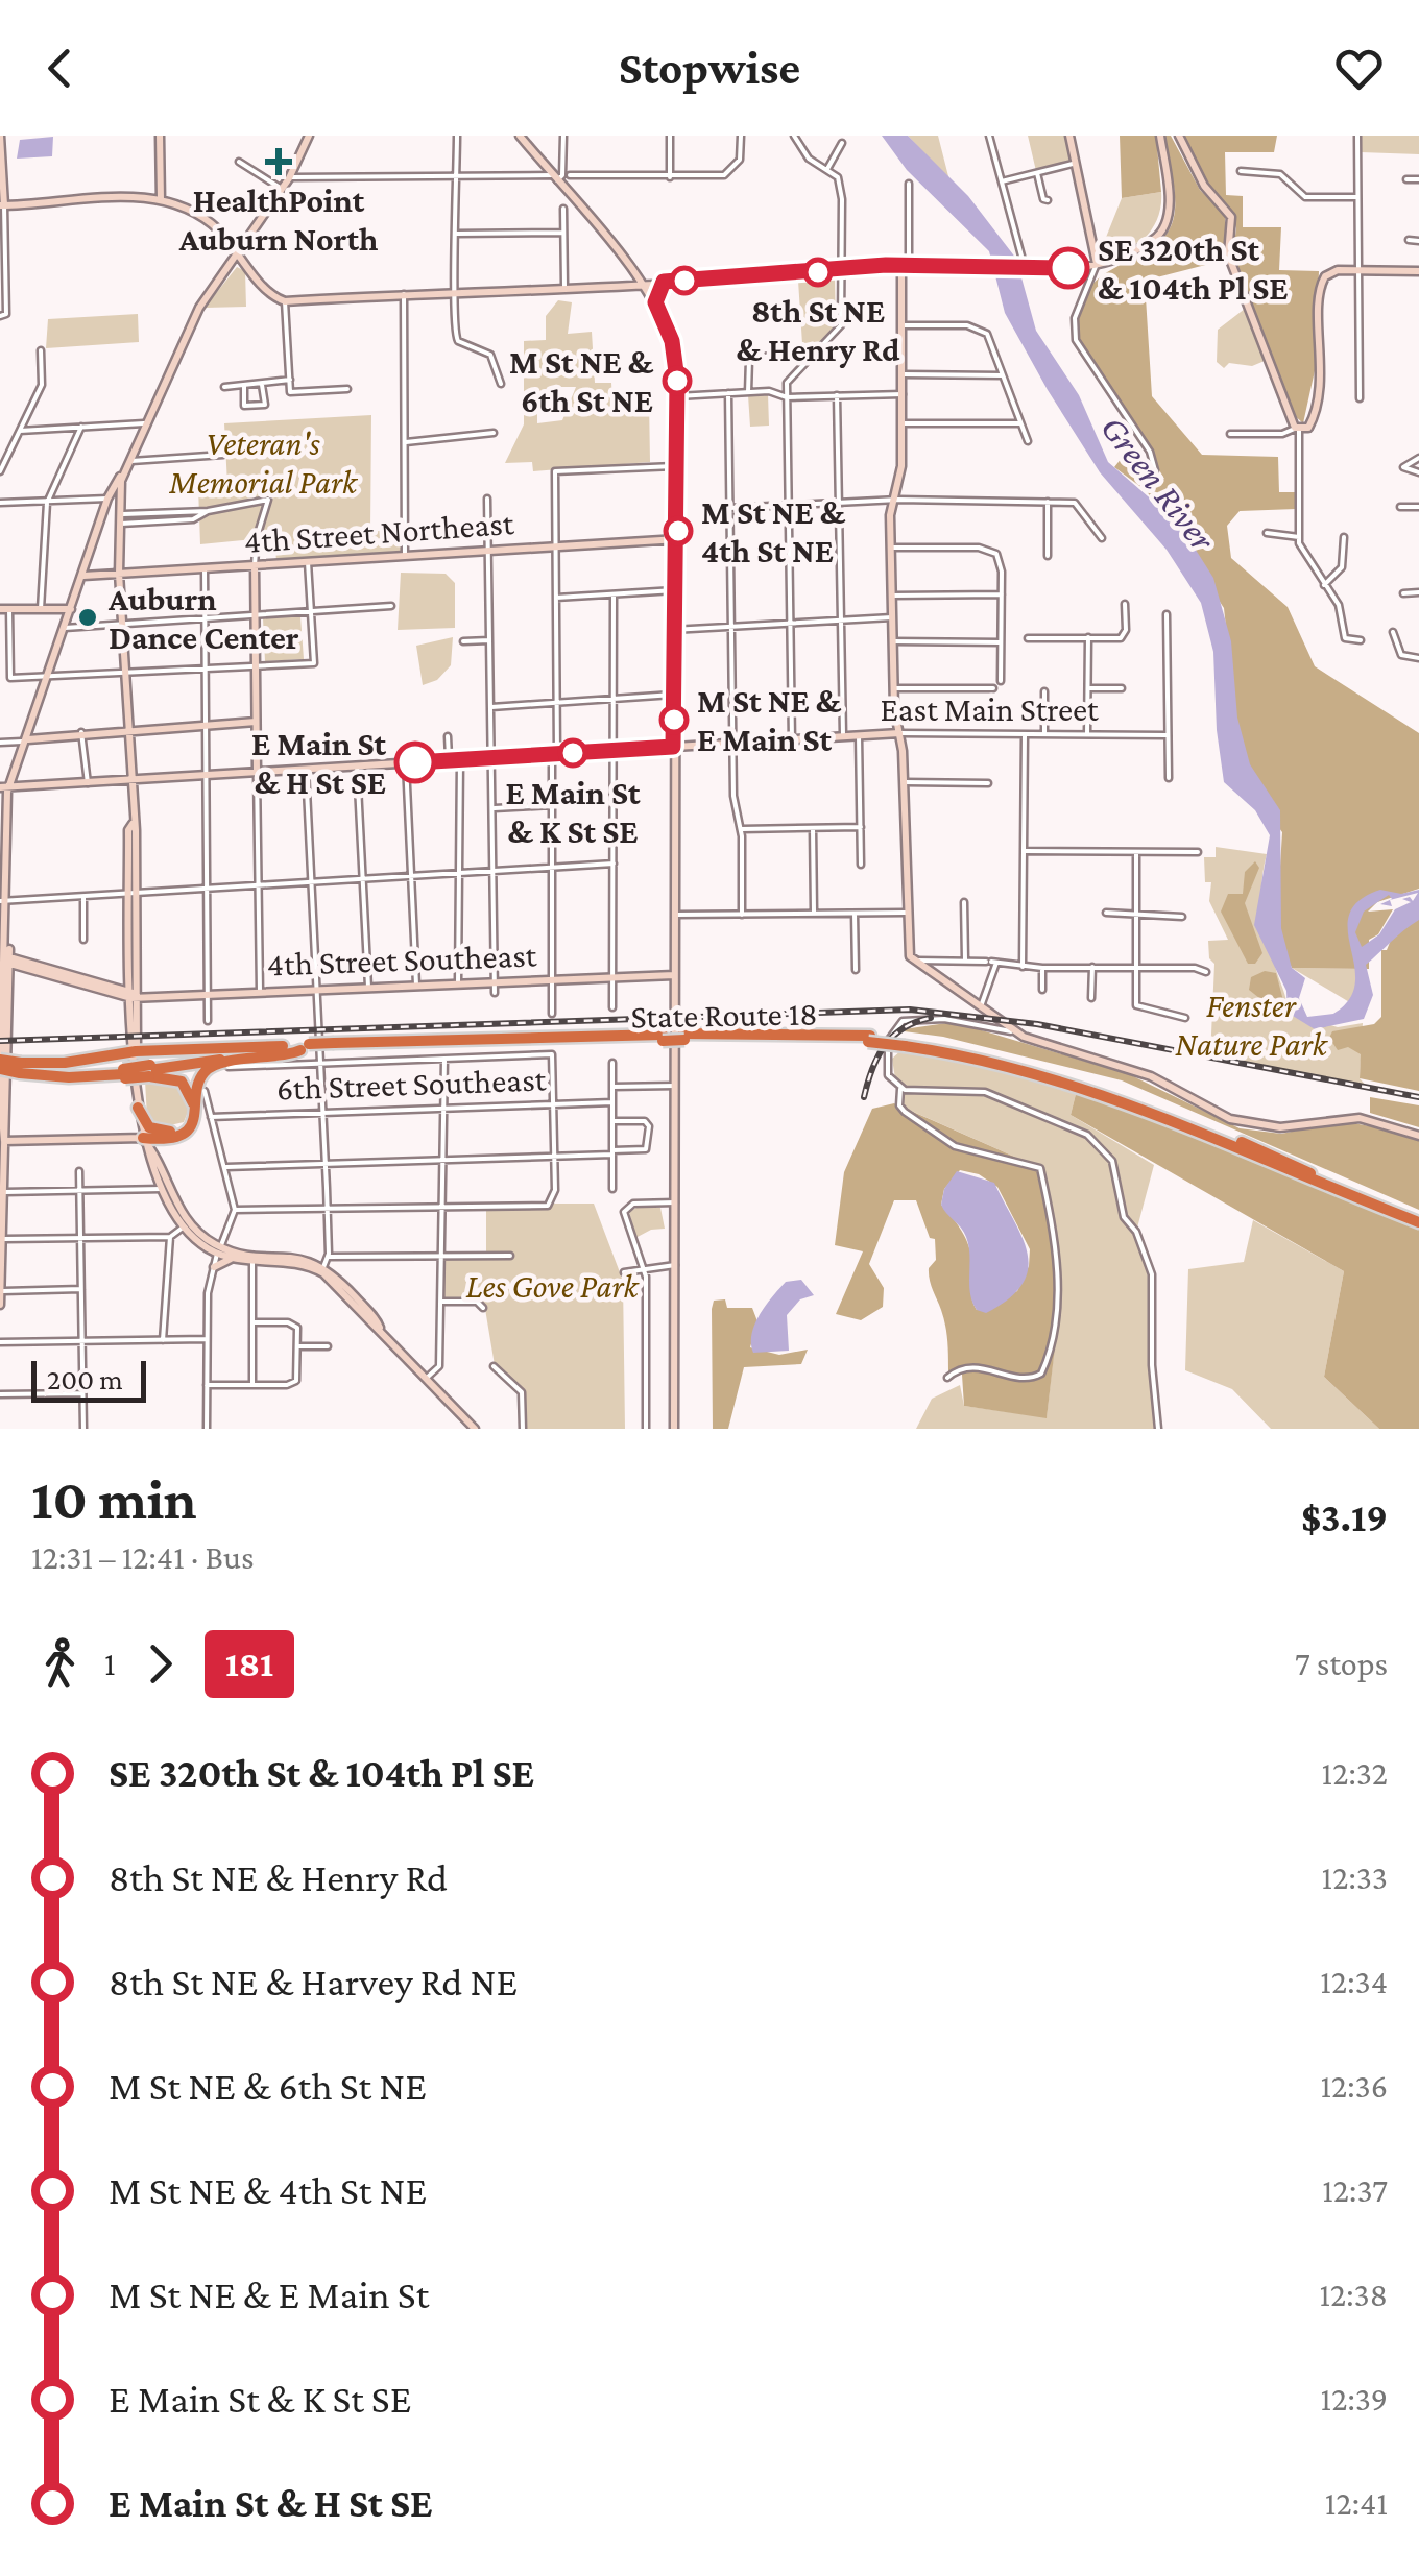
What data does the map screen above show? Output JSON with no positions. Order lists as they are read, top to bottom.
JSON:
{
  "streets": {
    "highway": ["State Route 18"],
    "main road": ["4th Street Northeast", "East Main Street", "4th Street Southeast"],
    "street": ["6th Street Southeast"]
  },
  "water": ["Green River"],
  "parks": ["Veteran's Memorial Park", "Fenster Nature Park", "Les Gove Park"],
  "places": {
    "health": ["HealthPoint Auburn North"],
    "other": [
      "SE 320th St & 104th Pl SE",
      "8th St NE & Henry Rd",
      "M St NE & 6th St NE",
      "M St NE & 4th St NE",
      "Auburn Dance Center",
      "M St NE & E Main St",
      "E Main St & K St SE",
      "E Main St & H St SE"
    ]
  },
  "lines": ["bus line 181"],
  "scale_bar": "200 m",
  "page": {
    "header": "Stopwise",
    "scale": "200 m",
    "heading": ["10 min", "12:31 – 12:41 · Bus", "$3.19"],
    "legs": ["1", "181", "7 stops"],
    "list": [
      {
        "name": "SE 320th St & 104th Pl SE",
        "value": "12:32"
      },
      {
        "name": "8th St NE & Henry Rd",
        "value": "12:33"
      },
      {
        "name": "8th St NE & Harvey Rd NE",
        "value": "12:34"
      },
      {
        "name": "M St NE & 6th St NE",
        "value": "12:36"
      },
      {
        "name": "M St NE & 4th St NE",
        "value": "12:37"
      },
      {
        "name": "M St NE & E Main St",
        "value": "12:38"
      },
      {
        "name": "E Main St & K St SE",
        "value": "12:39"
      },
      {
        "name": "E Main St & H St SE",
        "value": "12:41"
      }
    ]
  }
}
